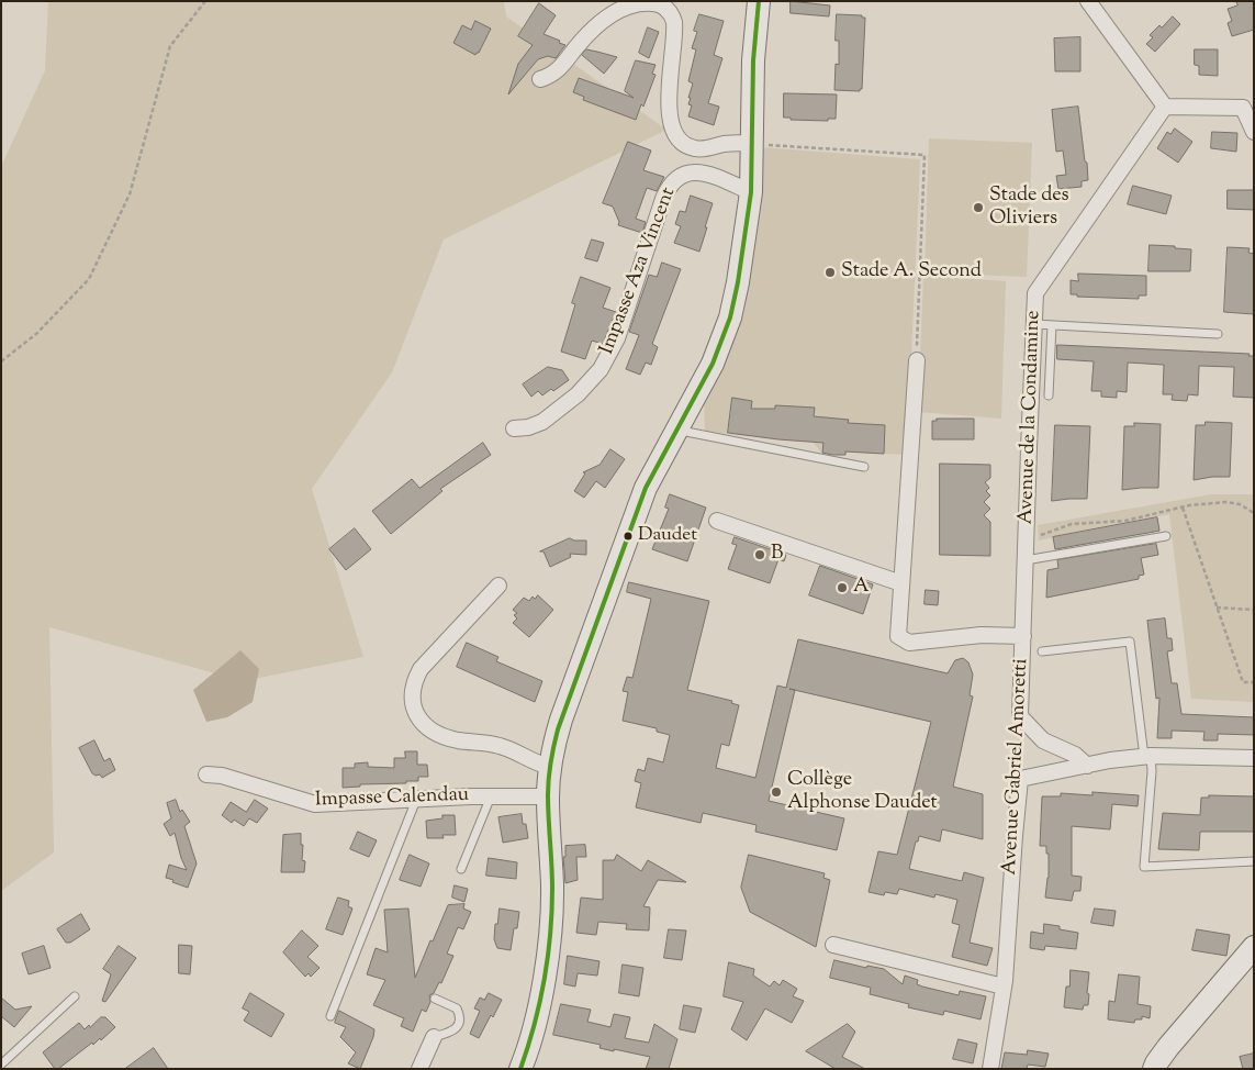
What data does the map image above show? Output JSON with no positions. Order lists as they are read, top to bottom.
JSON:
{
  "streets": {
    "street": [
      "Impasse Aza Vincent",
      "Avenue de la Condamine",
      "Avenue Gabriel Amoretti",
      "Impasse Calendau"
    ]
  },
  "crossings": [
    ["Avenue de la Condamine", "Avenue Gabriel Amoretti"]
  ],
  "places": [
    "Stade des Oliviers",
    "Stade A. Second",
    "Daudet",
    "B",
    "A",
    "Collège Alphonse Daudet"
  ]
}
